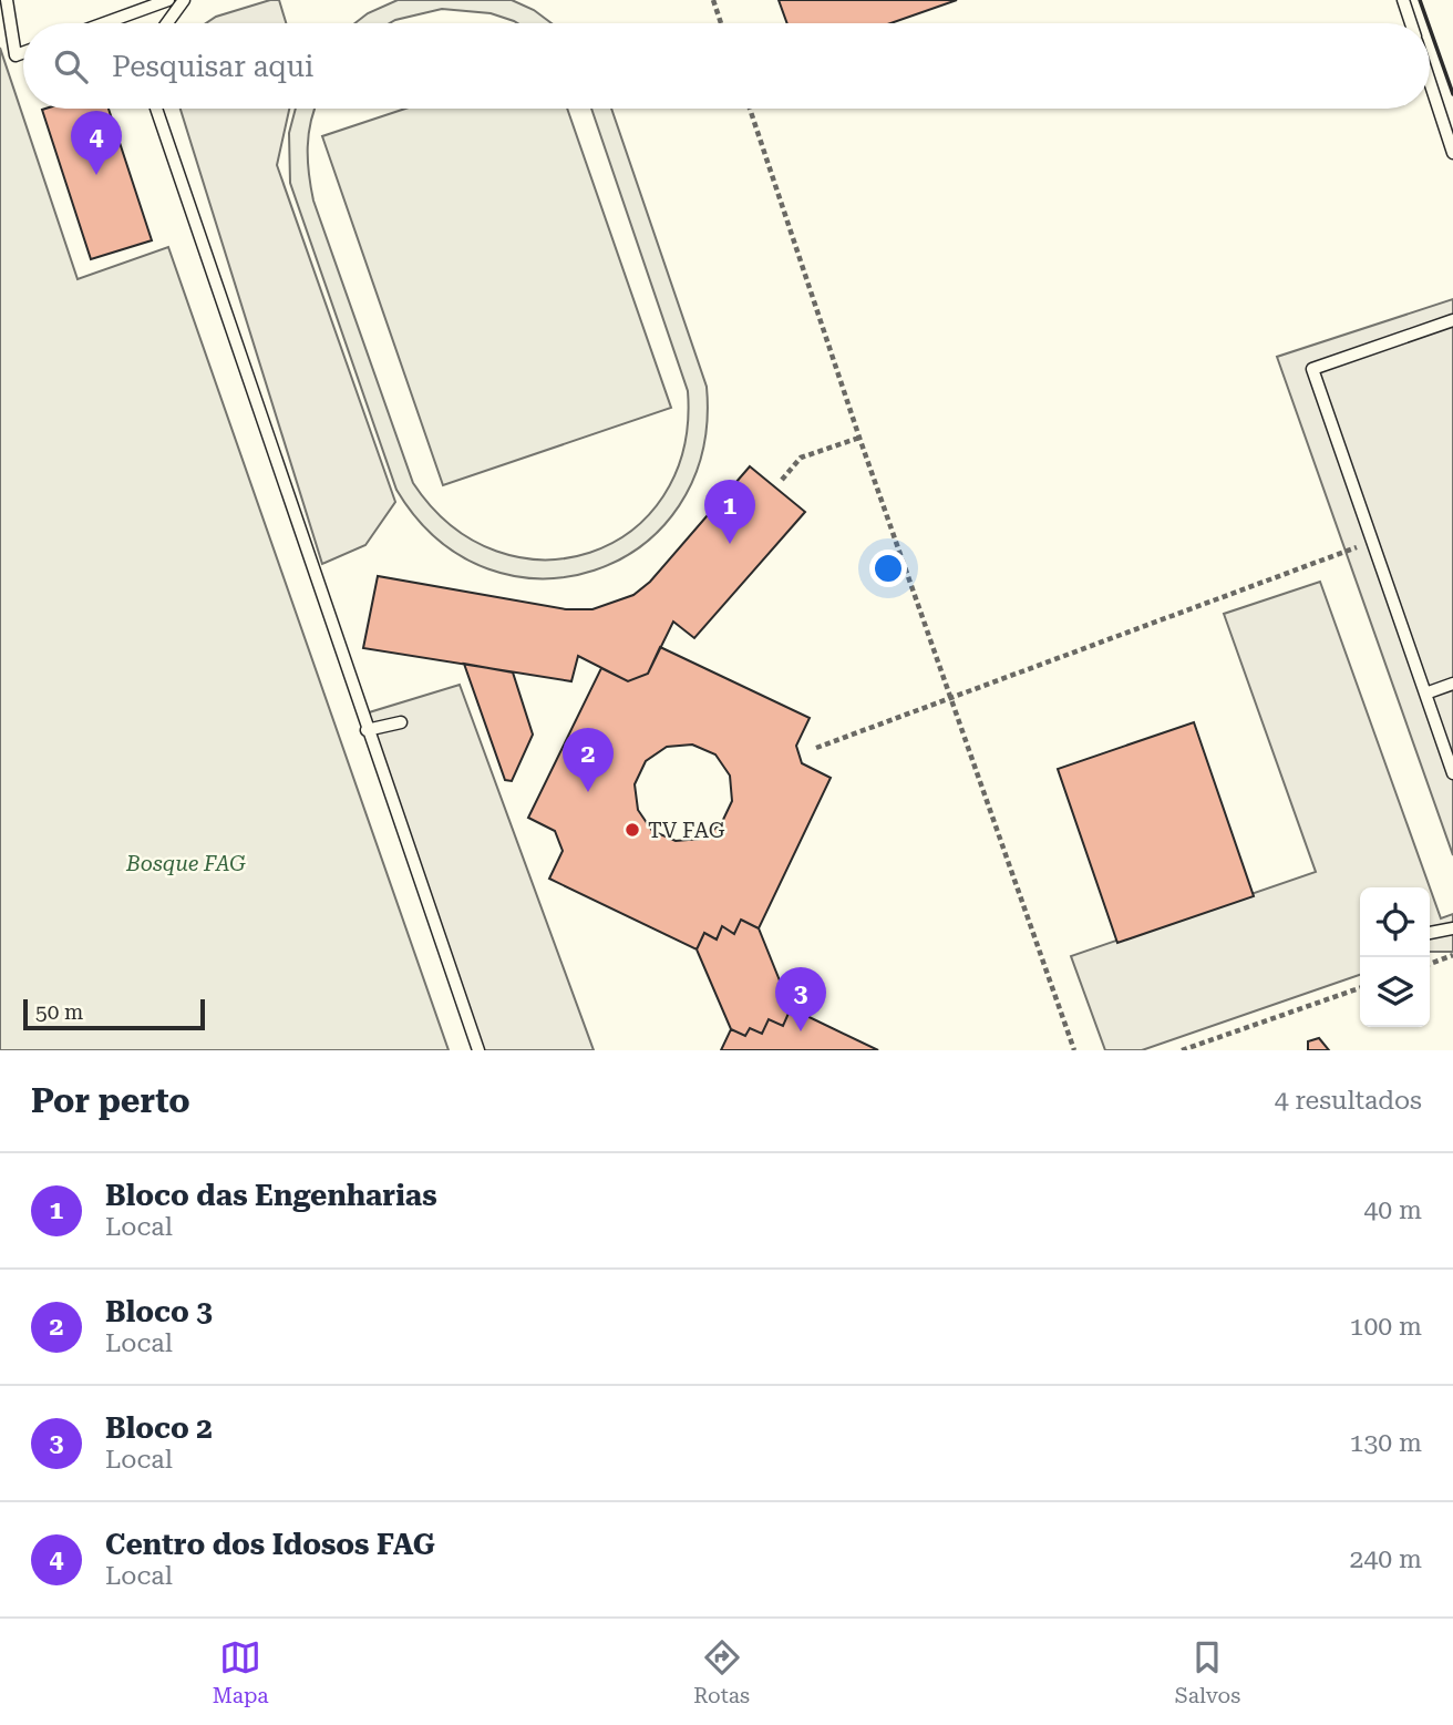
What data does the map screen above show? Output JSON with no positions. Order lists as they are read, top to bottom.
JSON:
{
  "parks": ["Bosque FAG"],
  "places": ["TV FAG"],
  "scale_bar": "50 m",
  "page": {
    "search": "Pesquisar aqui",
    "pins": [
      "4",
      "1",
      "2",
      "3"
    ],
    "scale": "50 m",
    "heading": ["Por perto", "4 resultados"],
    "list": [
      {
        "mark": "1",
        "name": "Bloco das Engenharias",
        "note": "Local",
        "value": "40 m"
      },
      {
        "mark": "2",
        "name": "Bloco 3",
        "note": "Local",
        "value": "100 m"
      },
      {
        "mark": "3",
        "name": "Bloco 2",
        "note": "Local",
        "value": "130 m"
      },
      {
        "mark": "4",
        "name": "Centro dos Idosos FAG",
        "note": "Local",
        "value": "240 m"
      }
    ],
    "nav": ["Mapa", "Rotas", "Salvos"]
  }
}
